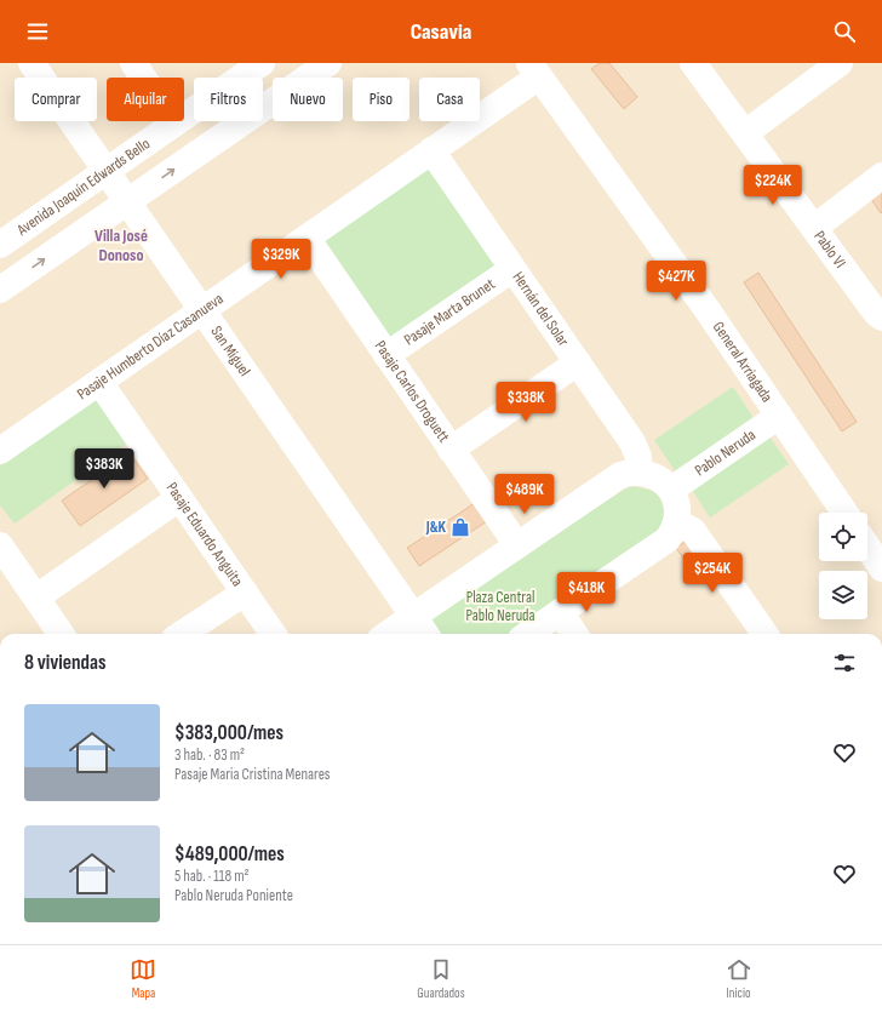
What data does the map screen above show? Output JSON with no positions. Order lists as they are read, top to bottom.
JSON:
{
  "streets": {
    "street": [
      "Avenida Joaquín Edwards Bello",
      "Pablo VI",
      "Hernán del Solar",
      "Pasaje Marta Brunet",
      "Pasaje Humberto Díaz Casanueva",
      "San Miguel",
      "General Arriagada",
      "Pasaje Carlos Droguett",
      "Pablo Neruda",
      "Pasaje Eduardo Anguita"
    ]
  },
  "crossings": [
    ["Avenida Joaquín Edwards Bello", "San Miguel"],
    ["Hernán del Solar", "Pasaje Marta Brunet"],
    ["Hernán del Solar", "Pasaje Humberto Díaz Casanueva"],
    ["Pasaje Marta Brunet", "Pasaje Carlos Droguett"],
    ["Pasaje Humberto Díaz Casanueva", "San Miguel"],
    ["Pasaje Humberto Díaz Casanueva", "General Arriagada"],
    ["Pasaje Humberto Díaz Casanueva", "Pasaje Carlos Droguett"],
    ["Pasaje Humberto Díaz Casanueva", "Pasaje Eduardo Anguita"],
    ["General Arriagada", "Pablo Neruda"]
  ],
  "districts": ["Villa José Donoso"],
  "parks": ["Plaza Central Pablo Neruda"],
  "places": {
    "shop": ["J&K"]
  },
  "page": {
    "header": "Casavia",
    "chip": [
      "Comprar",
      "Alquilar",
      "Filtros",
      "Nuevo",
      "Piso",
      "Casa"
    ],
    "price": [
      "$224K",
      "$329K",
      "$427K",
      "$338K",
      "$383K",
      "$489K",
      "$254K",
      "$418K"
    ],
    "heading": "8 viviendas",
    "list": [
      {
        "name": "$383,000/mes",
        "note": "3 hab. · 83 m² · Pasaje Maria Cristina Menares"
      },
      {
        "name": "$489,000/mes",
        "note": "5 hab. · 118 m² · Pablo Neruda Poniente"
      }
    ],
    "tabs": ["Mapa", "Guardados", "Inicio"]
  }
}
